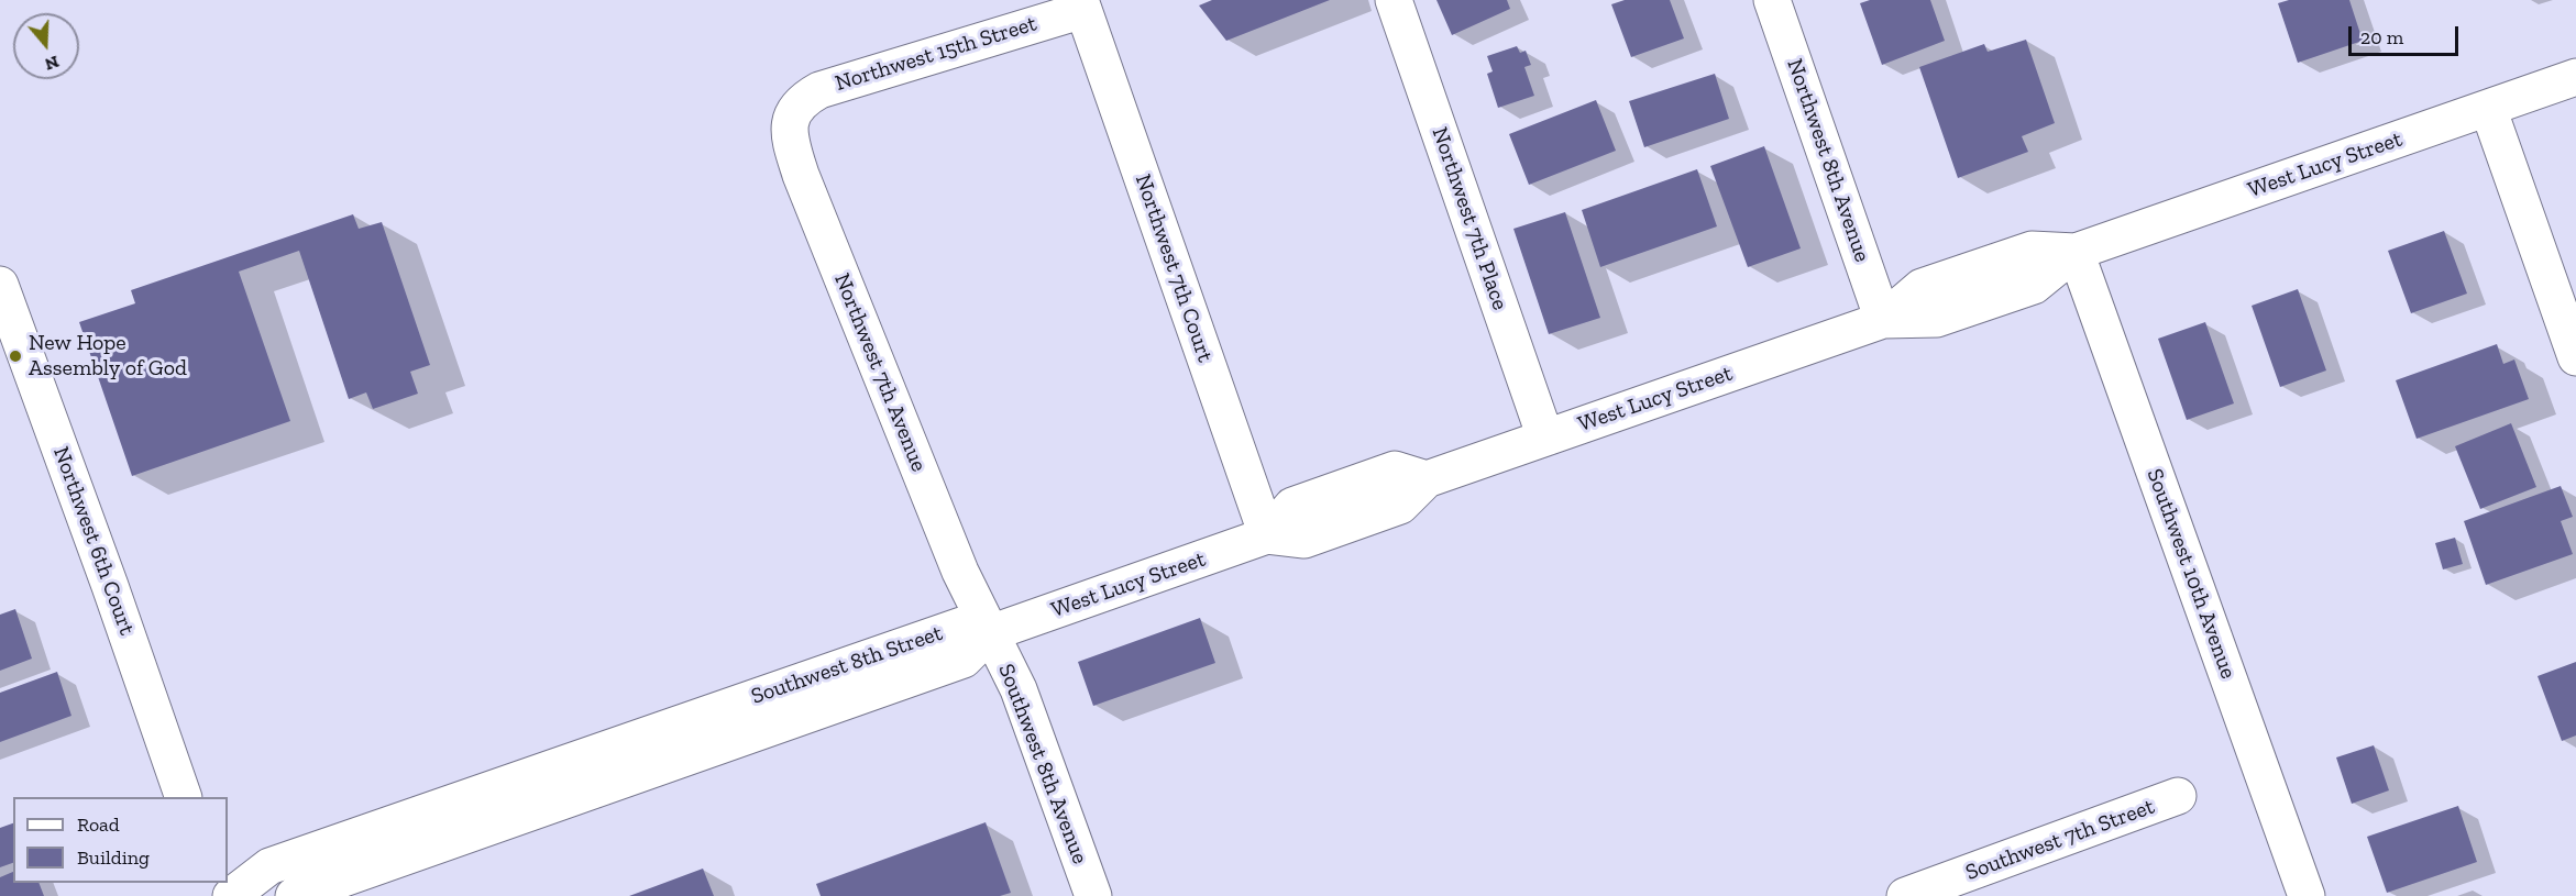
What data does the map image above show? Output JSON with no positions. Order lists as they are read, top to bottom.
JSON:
{
  "streets": {
    "street": [
      "Northwest 15th Street",
      "Northwest 8th Avenue",
      "West Lucy Street",
      "Northwest 7th Place",
      "Northwest 7th Court",
      "Northwest 7th Avenue",
      "Northwest 6th Court",
      "Southwest 10th Avenue",
      "Southwest 8th Street",
      "Southwest 8th Avenue",
      "Southwest 7th Street"
    ]
  },
  "crossings": [
    ["Northwest 15th Street", "Northwest 7th Court"],
    ["Northwest 15th Street", "Northwest 7th Avenue"],
    ["Northwest 8th Avenue", "West Lucy Street"],
    ["West Lucy Street", "Northwest 7th Place"],
    ["West Lucy Street", "Northwest 7th Court"],
    ["West Lucy Street", "Northwest 7th Avenue"],
    ["West Lucy Street", "Southwest 10th Avenue"],
    ["West Lucy Street", "Southwest 8th Street"],
    ["West Lucy Street", "Southwest 8th Avenue"],
    ["Northwest 7th Avenue", "Southwest 8th Street"],
    ["Northwest 7th Avenue", "Southwest 8th Avenue"],
    ["Southwest 8th Street", "Southwest 8th Avenue"]
  ],
  "places": ["New Hope Assembly of God"],
  "legend": ["Road", "Building"],
  "scale_bar": "20 m",
  "north": "bottom"
}
